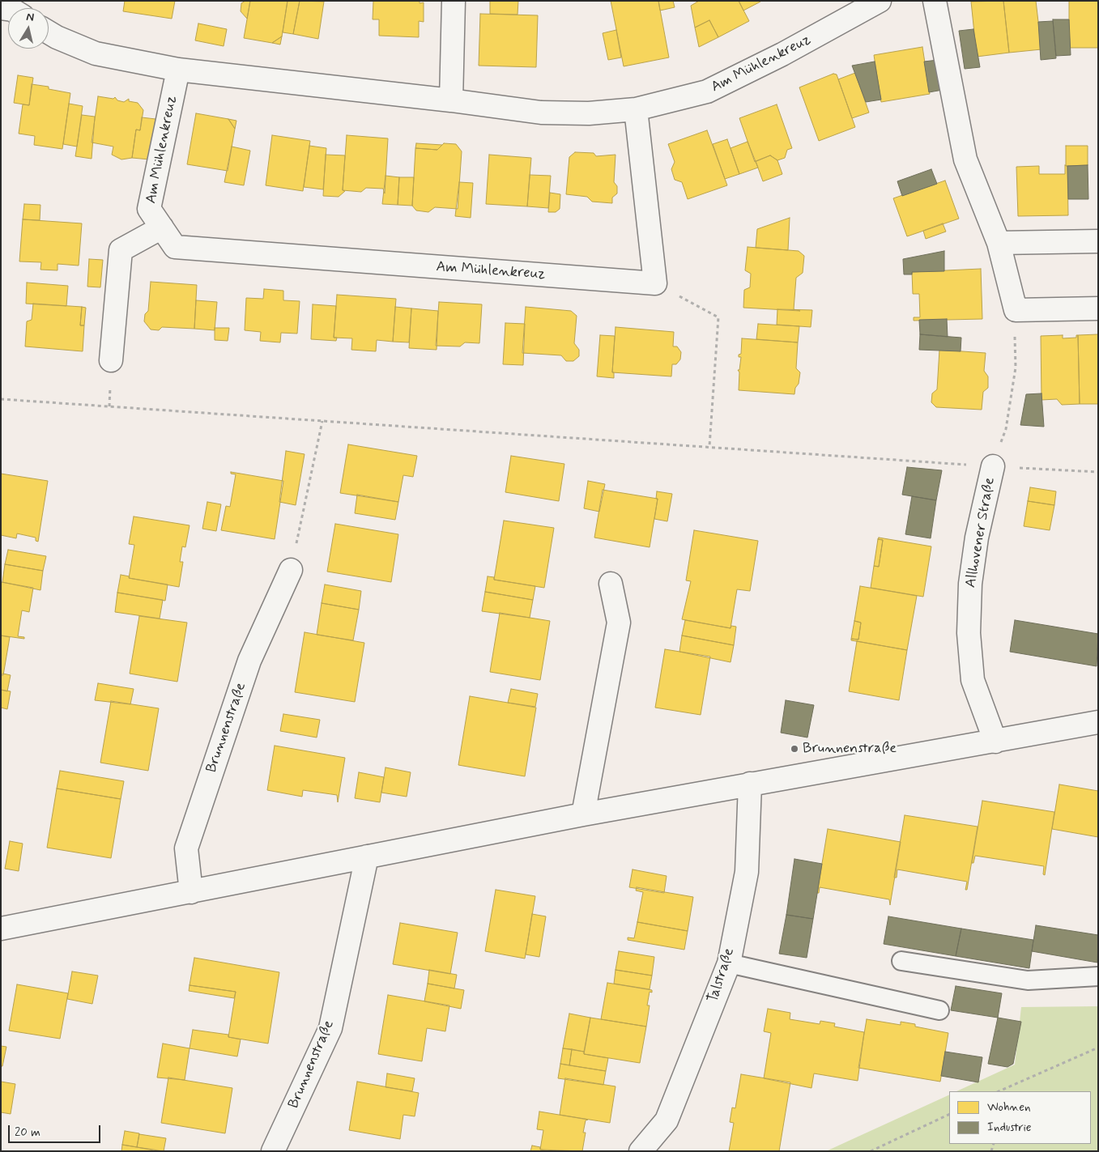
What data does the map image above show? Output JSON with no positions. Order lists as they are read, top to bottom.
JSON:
{
  "streets": {
    "street": [
      "Am Mühlenkreuz",
      "Allhovener Straße",
      "Brunnenstraße",
      "Talstraße"
    ]
  },
  "places": ["Brunnenstraße"],
  "legend": ["Wohnen", "Industrie"],
  "scale_bar": "20 m",
  "north": "top"
}
